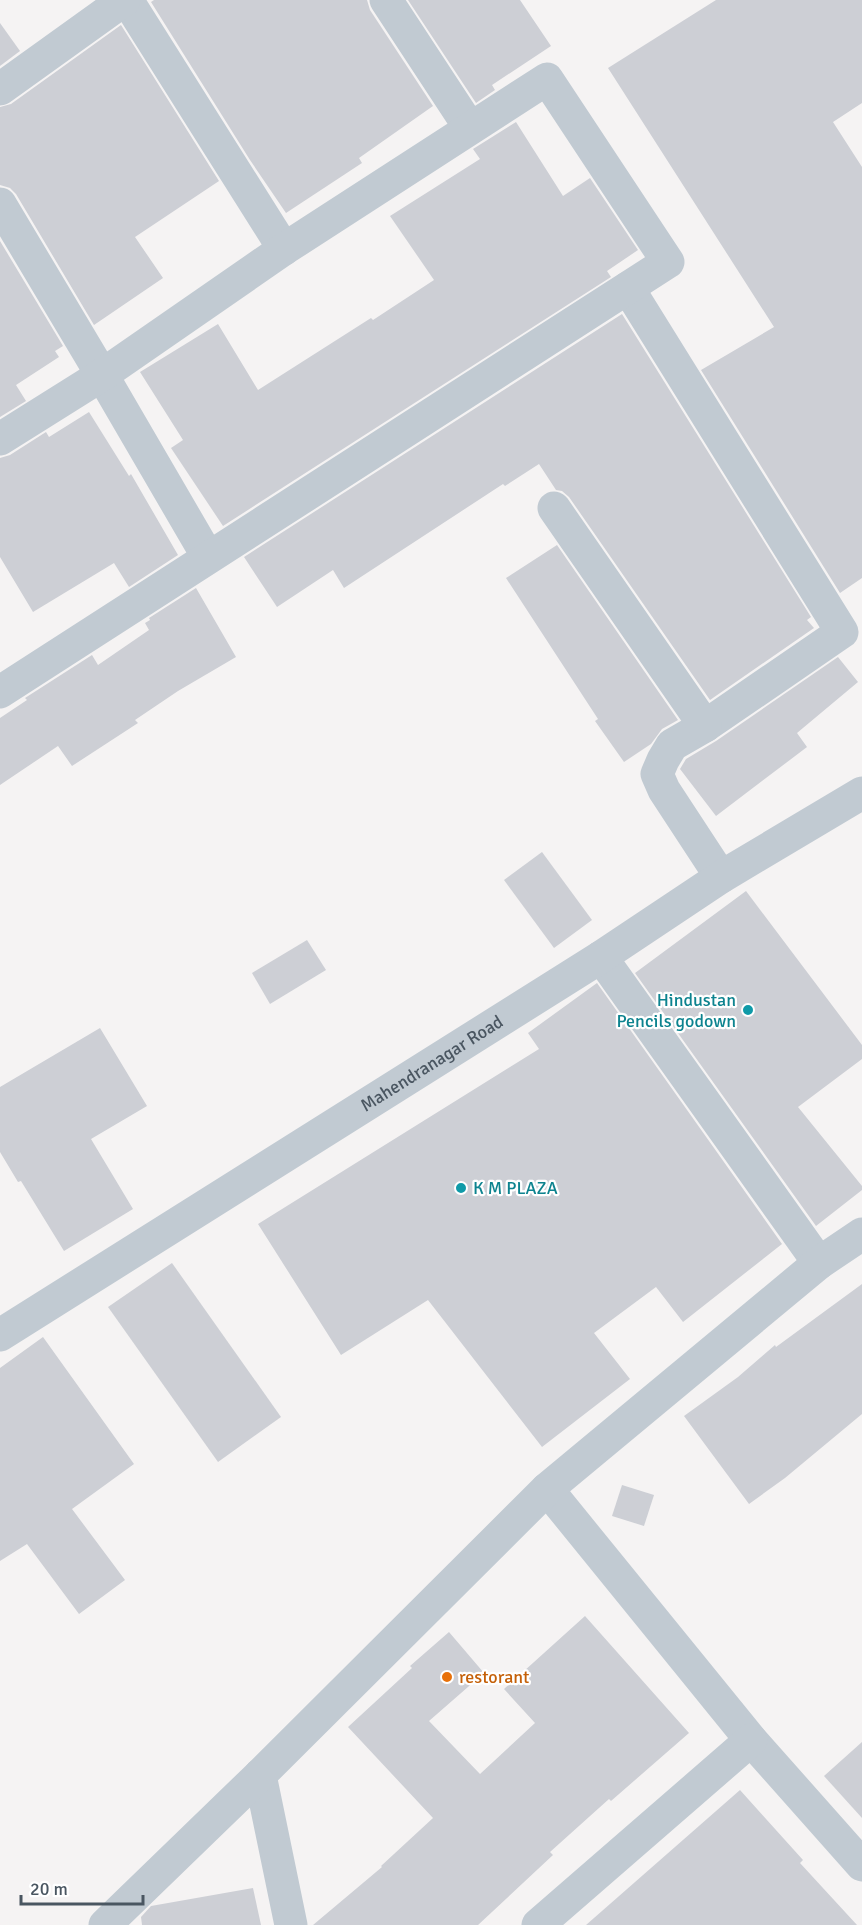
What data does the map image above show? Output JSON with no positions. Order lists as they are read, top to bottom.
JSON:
{
  "streets": {
    "street": ["Mahendranagar Road"]
  },
  "places": ["Hindustan Pencils godown", "K M PLAZA", "restorant"],
  "scale_bar": "20 m"
}
